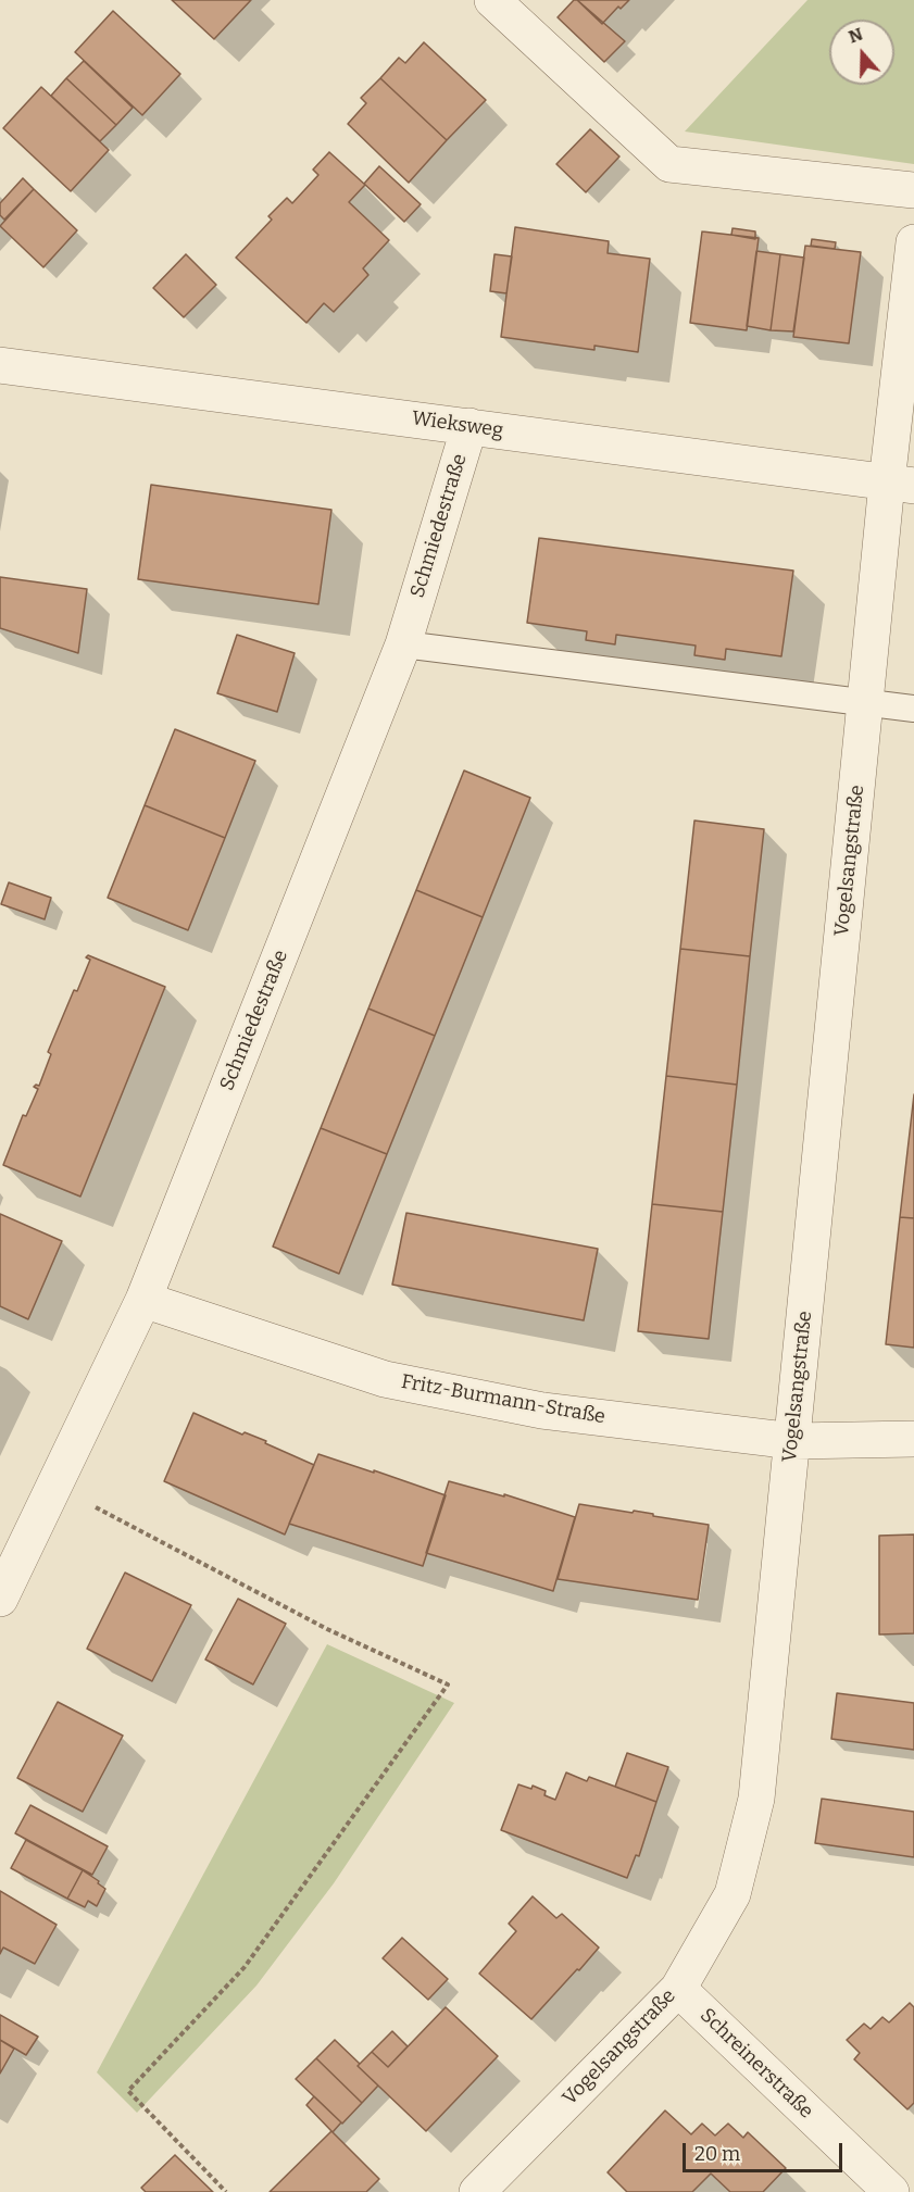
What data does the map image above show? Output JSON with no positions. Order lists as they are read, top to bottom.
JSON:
{
  "streets": {
    "street": [
      "Wieksweg",
      "Schmiedestraße",
      "Vogelsangstraße",
      "Fritz-Burmann-Straße",
      "Schreinerstraße"
    ]
  },
  "crossings": [
    ["Wieksweg", "Schmiedestraße"],
    ["Wieksweg", "Vogelsangstraße"],
    ["Schmiedestraße", "Fritz-Burmann-Straße"],
    ["Vogelsangstraße", "Fritz-Burmann-Straße"],
    ["Vogelsangstraße", "Schreinerstraße"]
  ],
  "scale_bar": "20 m",
  "north": "top"
}
